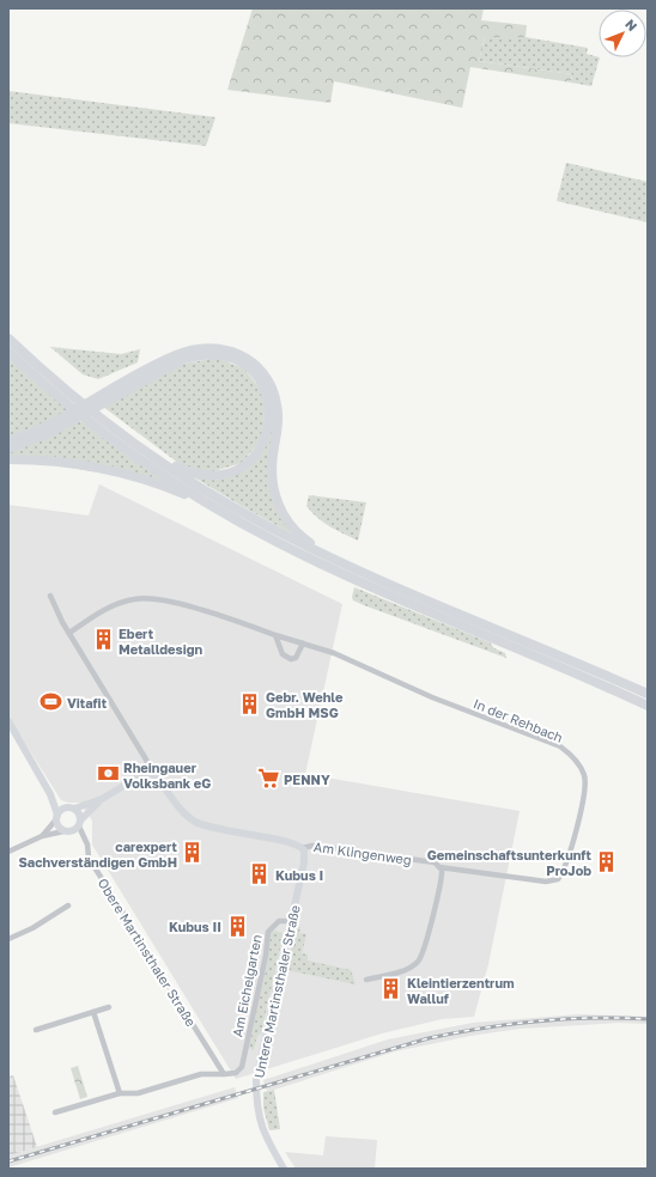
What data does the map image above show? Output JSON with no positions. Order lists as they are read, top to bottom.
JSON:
{
  "streets": {
    "street": [
      "In der Rehbach",
      "Am Klingenweg",
      "Obere Martinsthaler Straße",
      "Am Eichelgarten",
      "Untere Martinsthaler Straße"
    ]
  },
  "crossings": [
    ["In der Rehbach", "Am Klingenweg"],
    ["Am Klingenweg", "Untere Martinsthaler Straße"],
    ["Obere Martinsthaler Straße", "Am Eichelgarten"],
    ["Am Eichelgarten", "Untere Martinsthaler Straße"]
  ],
  "places": {
    "building": [
      "Ebert Metalldesign",
      "Gebr. Wehle GmbH MSG",
      "carexpert Sachverständigen GmbH",
      "Gemeinschaftsunterkunft ProJob",
      "Kubus I",
      "Kubus II",
      "Kleintierzentrum Walluf"
    ],
    "sports": ["Vitafit"],
    "bank": ["Rheingauer Volksbank eG"],
    "supermarket": ["PENNY"]
  },
  "north": "top right"
}
